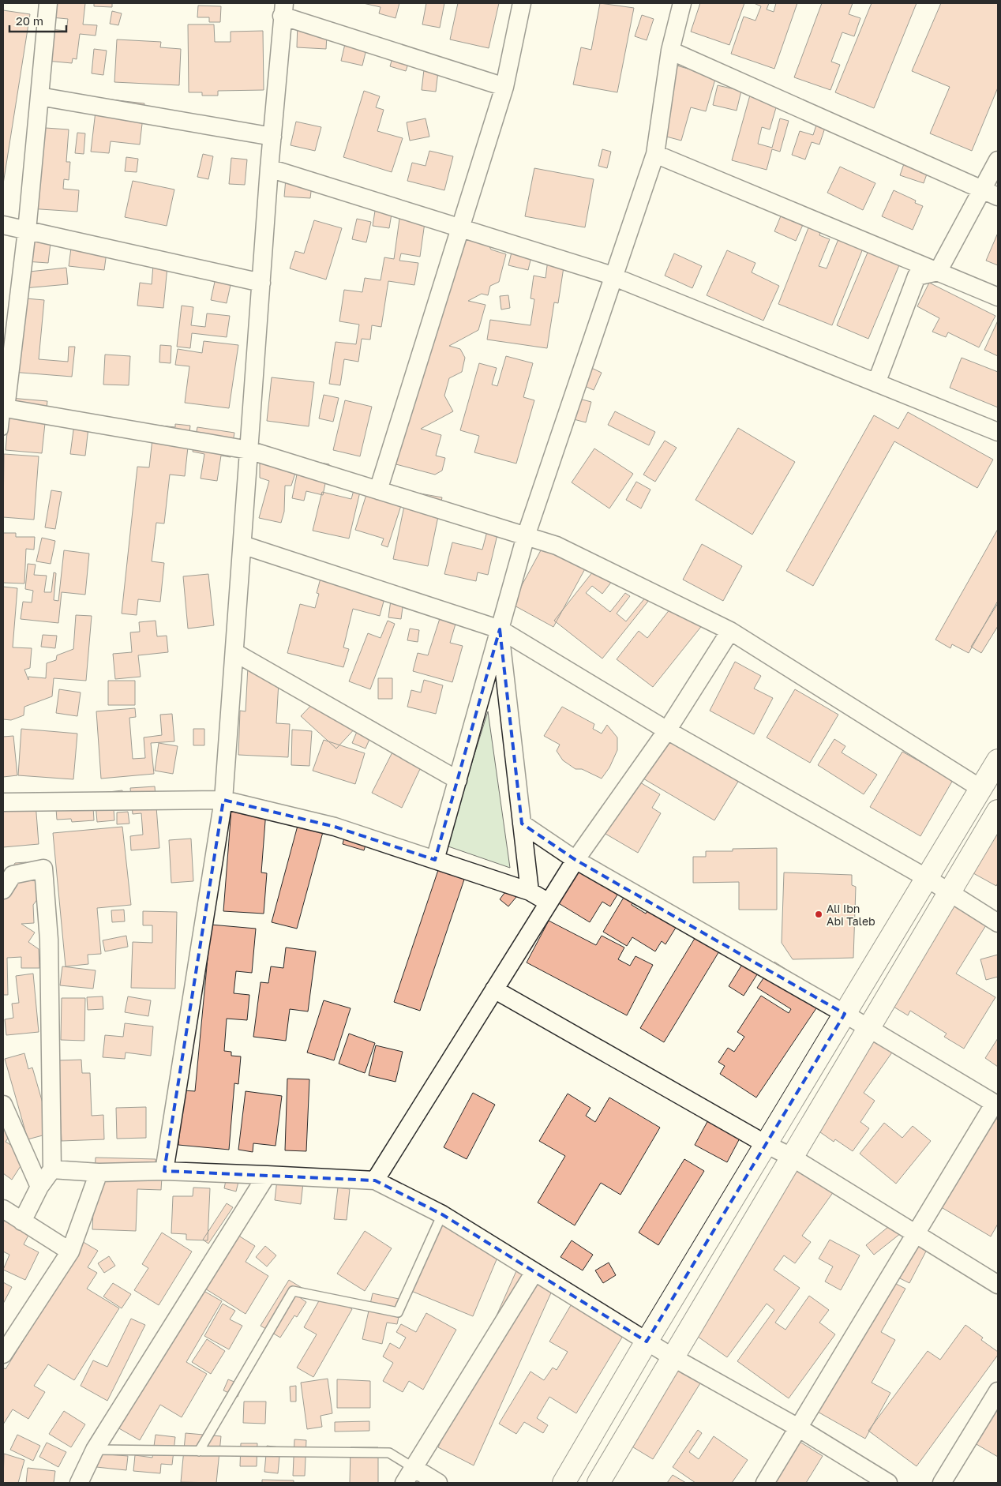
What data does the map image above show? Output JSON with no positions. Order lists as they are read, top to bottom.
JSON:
{
  "places": ["Ali Ibn Abi Taleb"],
  "scale_bar": "20 m"
}
